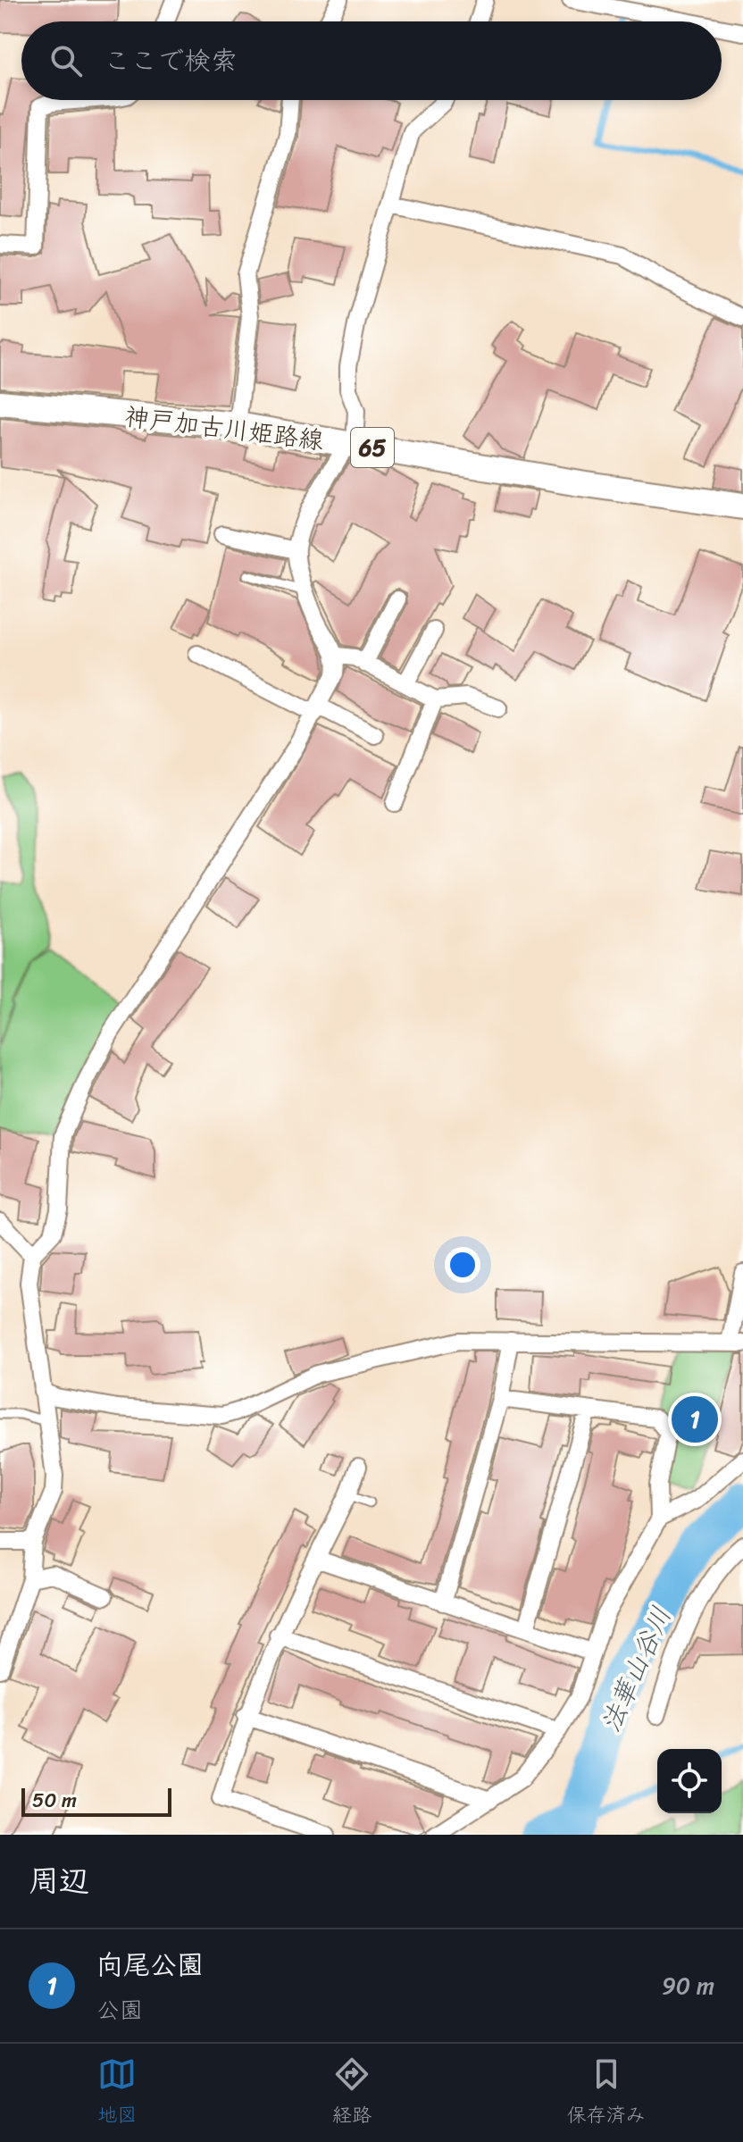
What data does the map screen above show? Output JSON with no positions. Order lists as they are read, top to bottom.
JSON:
{
  "streets": {
    "main road": ["神戸加古川姫路線", "65"]
  },
  "water": ["法華山谷川"],
  "scale_bar": "50 m",
  "page": {
    "search": "ここで検索",
    "pins": "1",
    "scale": "50 m",
    "heading": "周辺",
    "list": [
      {
        "mark": "1",
        "name": "向尾公園",
        "note": "公園",
        "value": "90 m"
      }
    ],
    "nav": ["地図", "経路", "保存済み"]
  }
}
